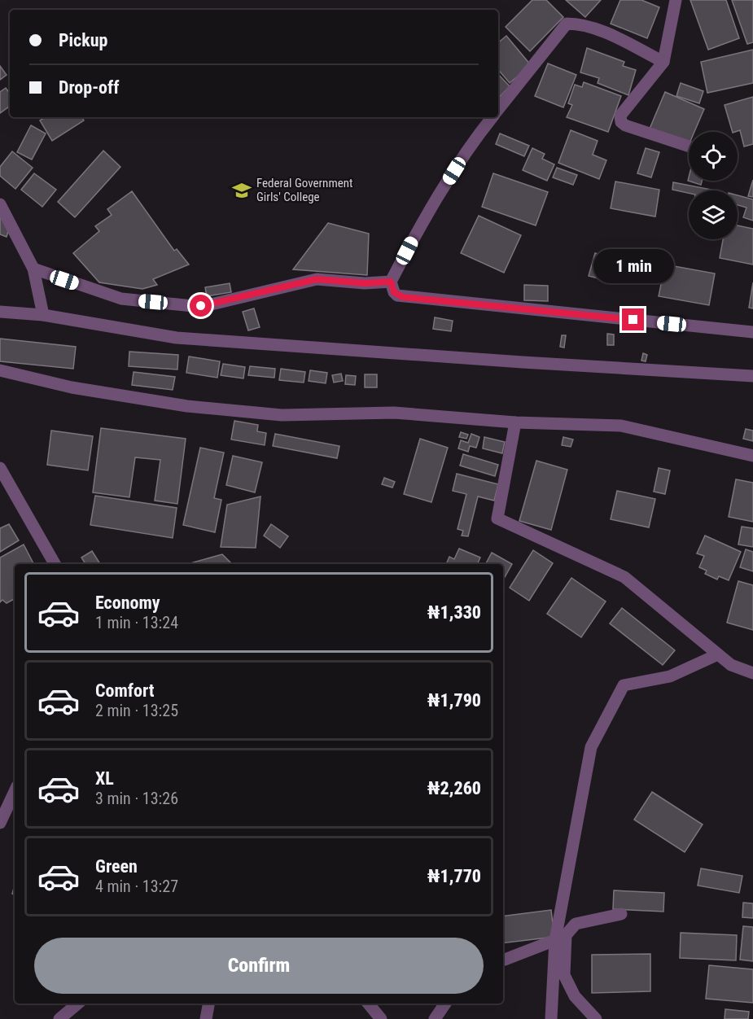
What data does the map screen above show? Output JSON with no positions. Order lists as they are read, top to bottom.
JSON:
{
  "places": {
    "school or university": ["Federal Government Girls' College"]
  },
  "page": {
    "banner": ["Pickup", "Drop-off"],
    "bubble": "1 min",
    "list": [
      {
        "name": "Economy",
        "note": "1 min · 13:24",
        "value": "₦1,330"
      },
      {
        "name": "Comfort",
        "note": "2 min · 13:25",
        "value": "₦1,790"
      },
      {
        "name": "XL",
        "note": "3 min · 13:26",
        "value": "₦2,260"
      },
      {
        "name": "Green",
        "note": "4 min · 13:27",
        "value": "₦1,770"
      }
    ],
    "buttons": "Confirm"
  }
}
